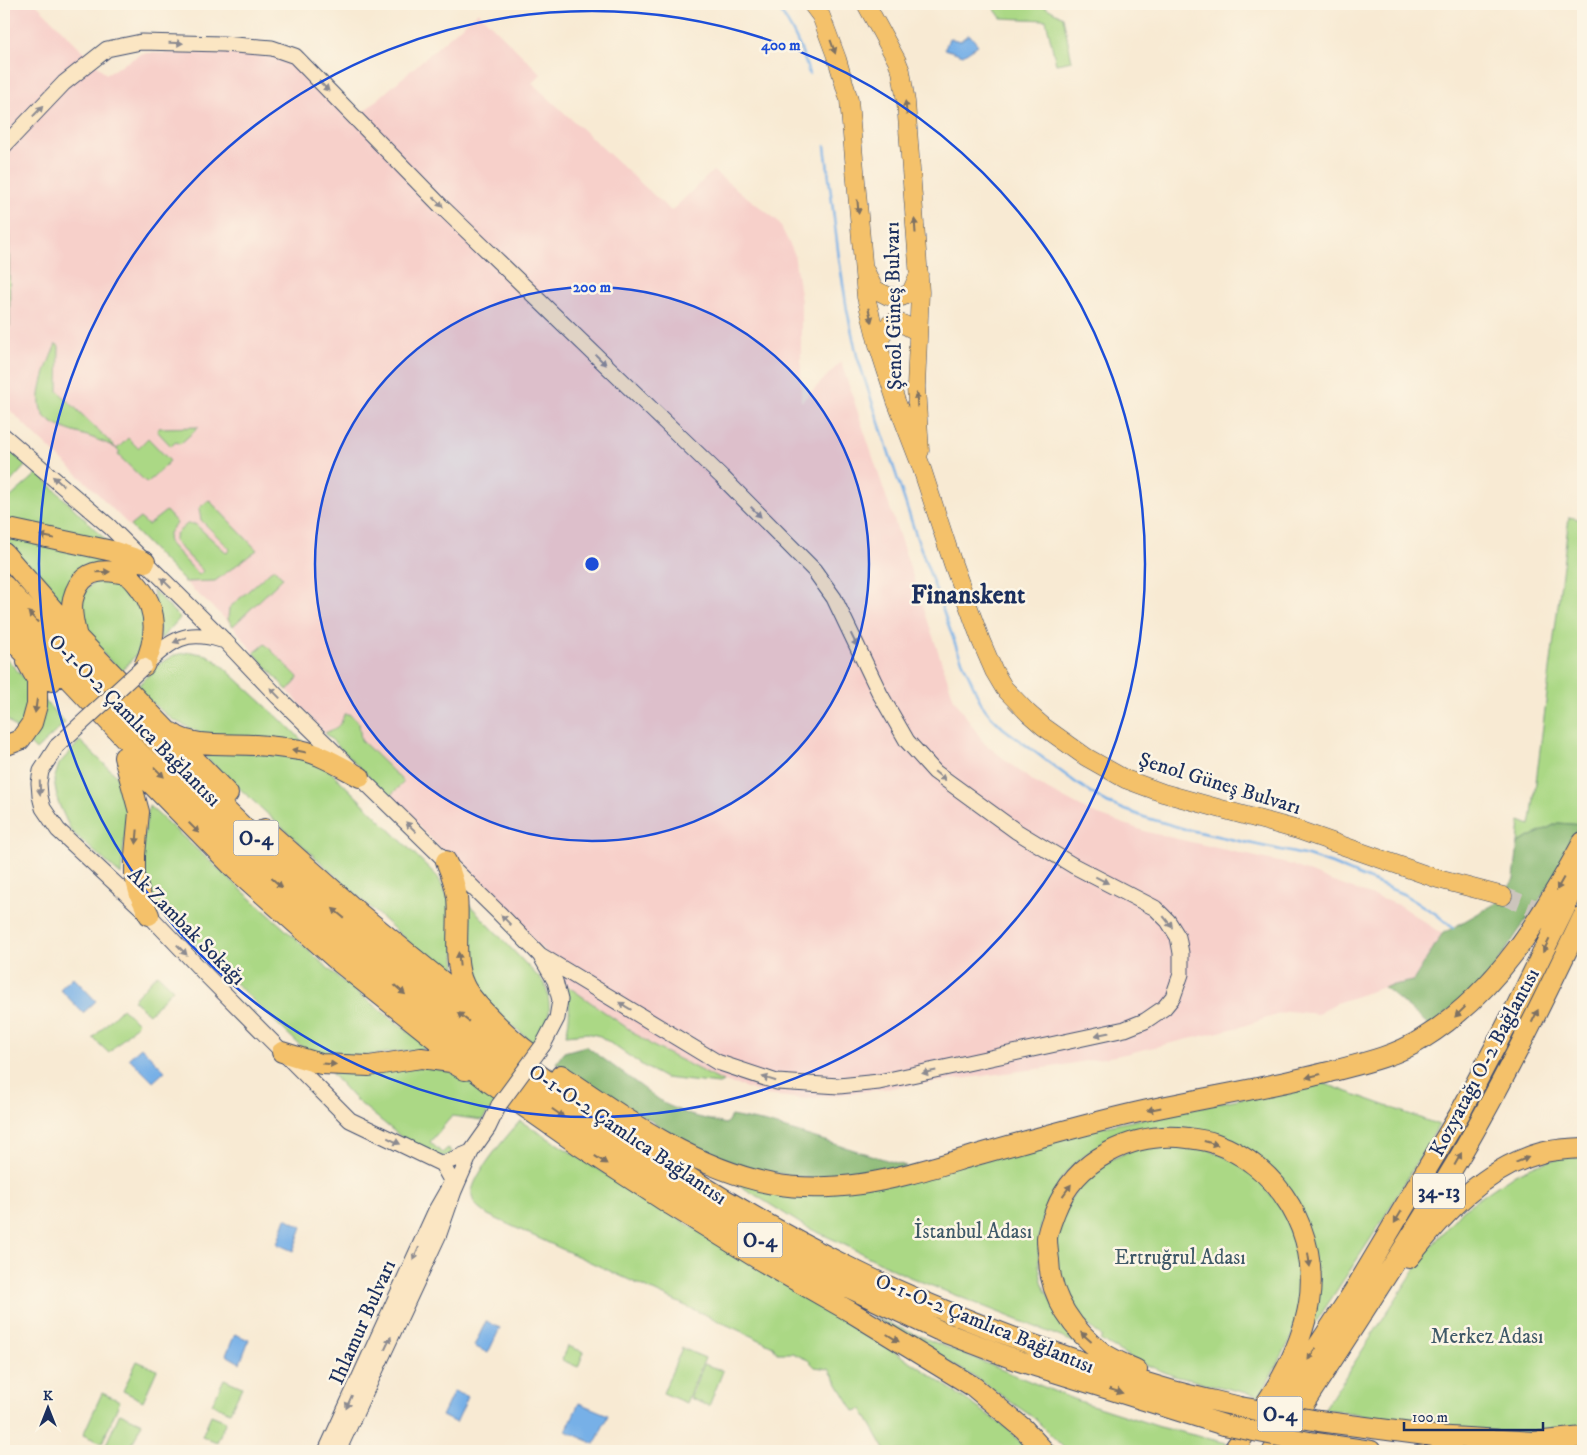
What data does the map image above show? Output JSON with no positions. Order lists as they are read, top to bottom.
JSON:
{
  "streets": {
    "highway": [
      "O-1-O-2 Çamlıca Bağlantısı",
      "O-4",
      "Kozyatağı O-2 Bağlantısı",
      "34-13"
    ],
    "main road": ["Şenol Güneş Bulvarı", "Ak Zambak Sokağı", "Ihlamur Bulvarı"]
  },
  "crossings": [
    ["O-1-O-2 Çamlıca Bağlantısı", "O-4"],
    ["O-1-O-2 Çamlıca Bağlantısı", "Ihlamur Bulvarı"],
    ["Ak Zambak Sokağı", "Ihlamur Bulvarı"]
  ],
  "districts": ["Finanskent"],
  "parks": ["İstanbul Adası", "Ertruğrul Adası", "Merkez Adası"],
  "scale_bar": "100 m",
  "north": "top",
  "rings": ["400 m", "200 m"]
}
